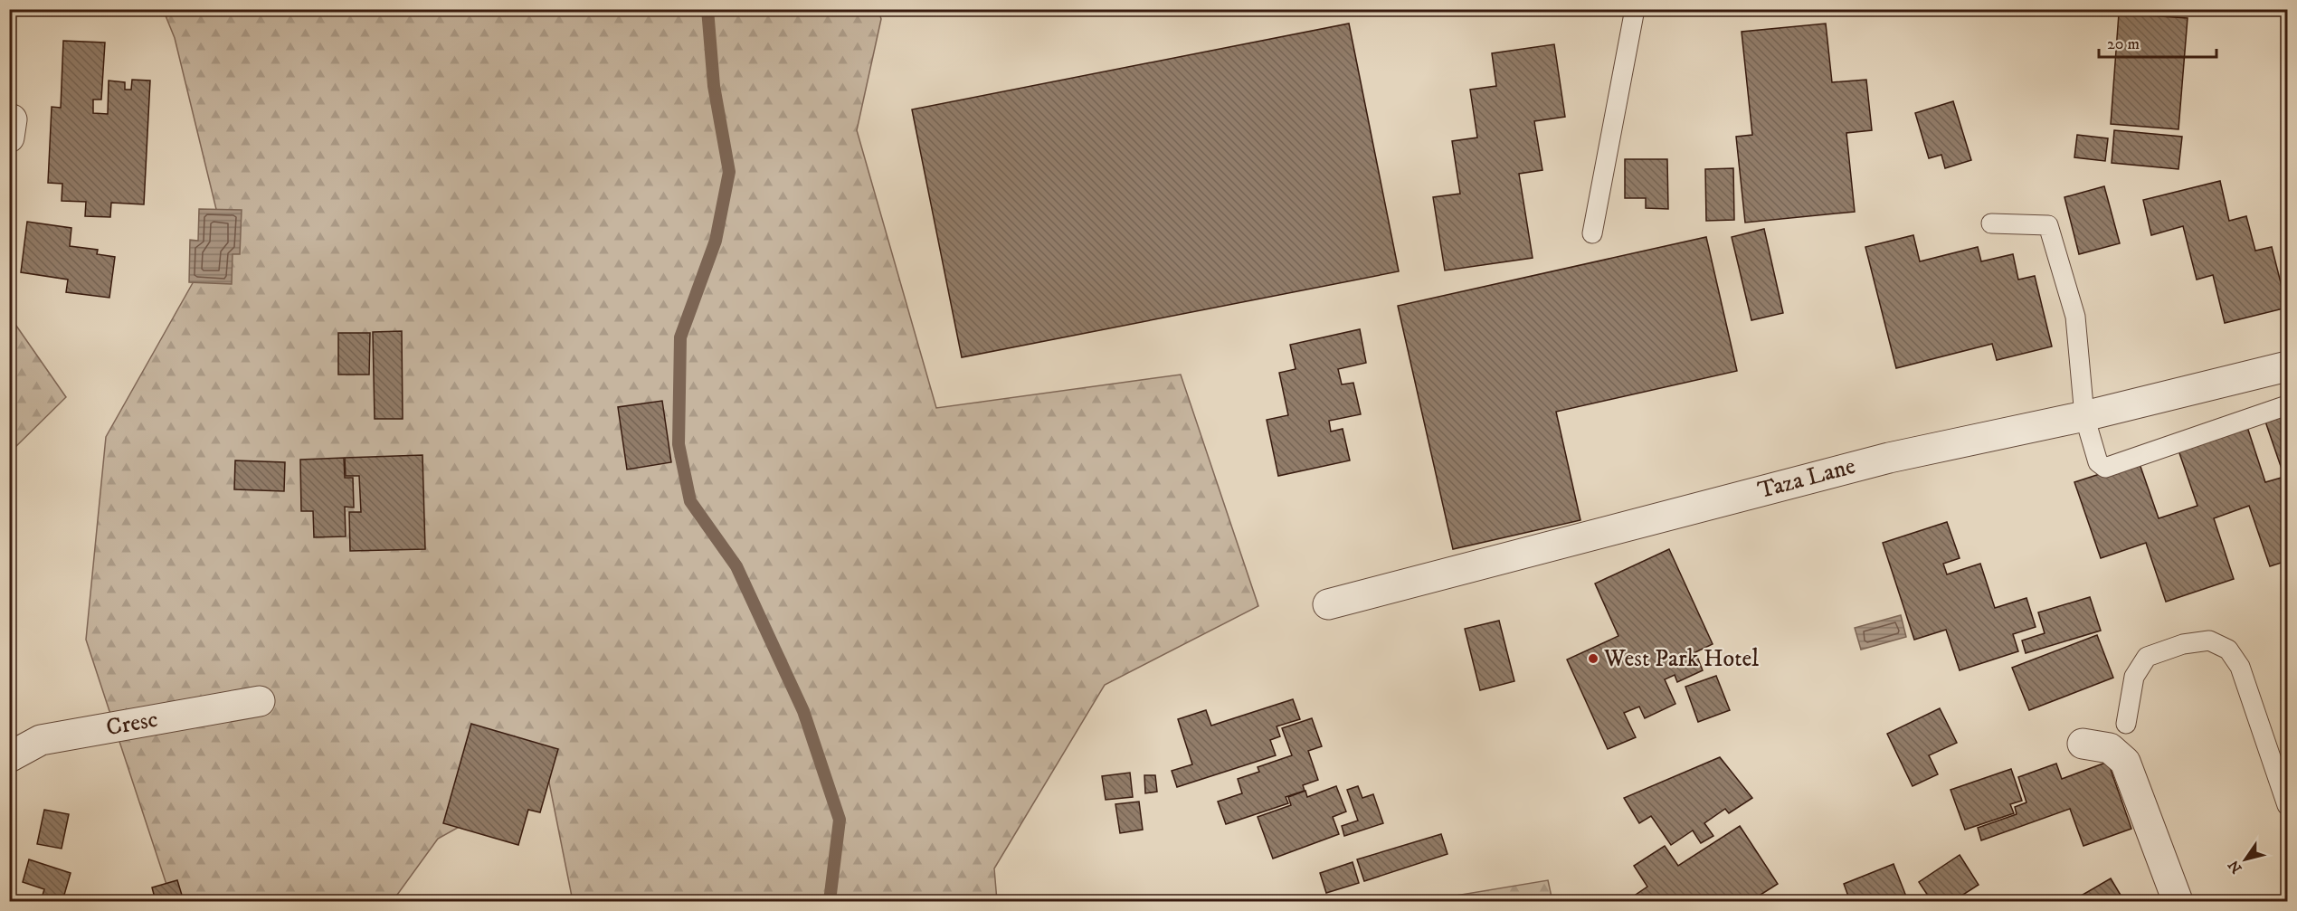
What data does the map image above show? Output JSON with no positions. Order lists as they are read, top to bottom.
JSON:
{
  "streets": {
    "street": ["Taza Lane", "Cresc"]
  },
  "places": ["West Park Hotel"],
  "scale_bar": "20 m",
  "north": "bottom left"
}
